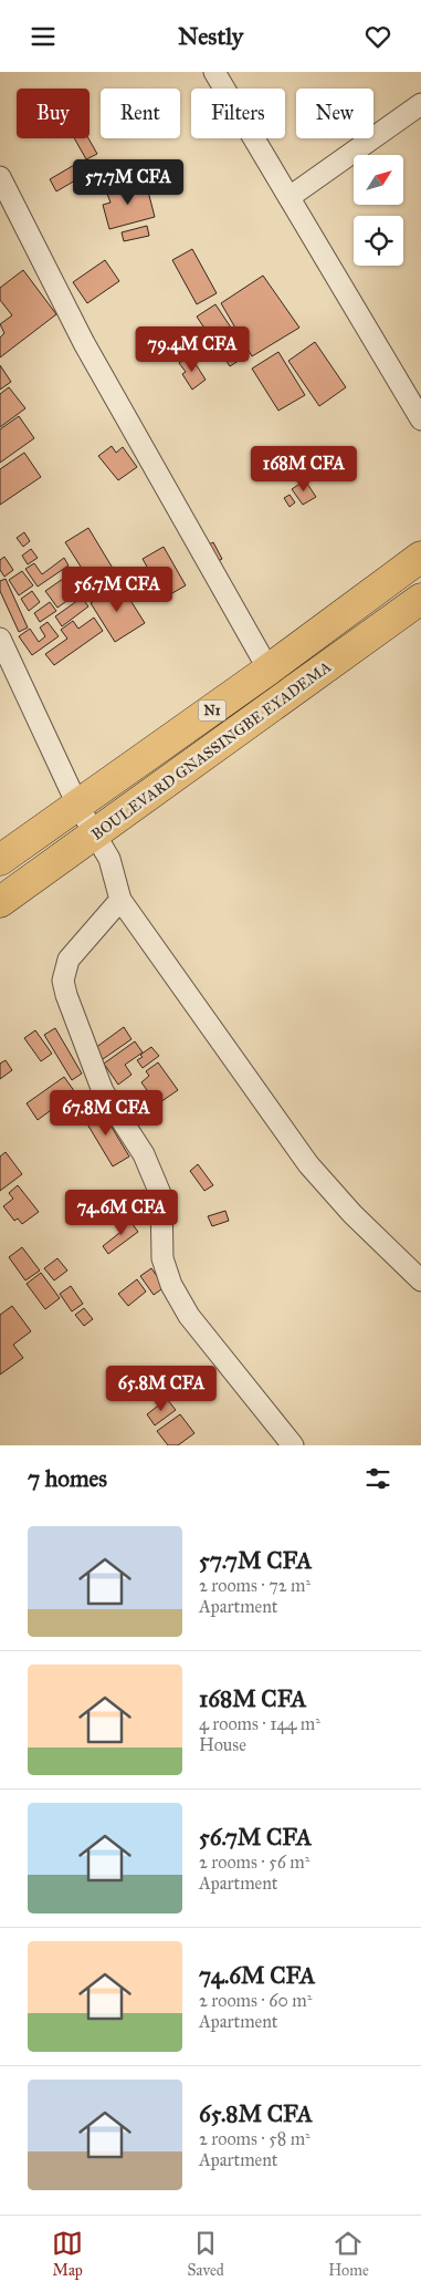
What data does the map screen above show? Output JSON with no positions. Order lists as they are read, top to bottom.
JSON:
{
  "streets": {
    "highway": ["N1", "BOULEVARD GNASSINGBE EYADEMA"]
  },
  "north": "top right",
  "page": {
    "header": "Nestly",
    "chip": [
      "Buy",
      "Rent",
      "Filters",
      "New"
    ],
    "price": [
      "57.7M CFA",
      "79.4M CFA",
      "168M CFA",
      "56.7M CFA",
      "67.8M CFA",
      "74.6M CFA",
      "65.8M CFA"
    ],
    "heading": "7 homes",
    "list": [
      {
        "name": "57.7M CFA",
        "note": "2 rooms · 72 m² · Apartment"
      },
      {
        "name": "168M CFA",
        "note": "4 rooms · 144 m² · House"
      },
      {
        "name": "56.7M CFA",
        "note": "2 rooms · 56 m² · Apartment"
      },
      {
        "name": "74.6M CFA",
        "note": "2 rooms · 60 m² · Apartment"
      },
      {
        "name": "65.8M CFA",
        "note": "2 rooms · 58 m² · Apartment"
      }
    ],
    "tabs": ["Map", "Saved", "Home"]
  }
}
